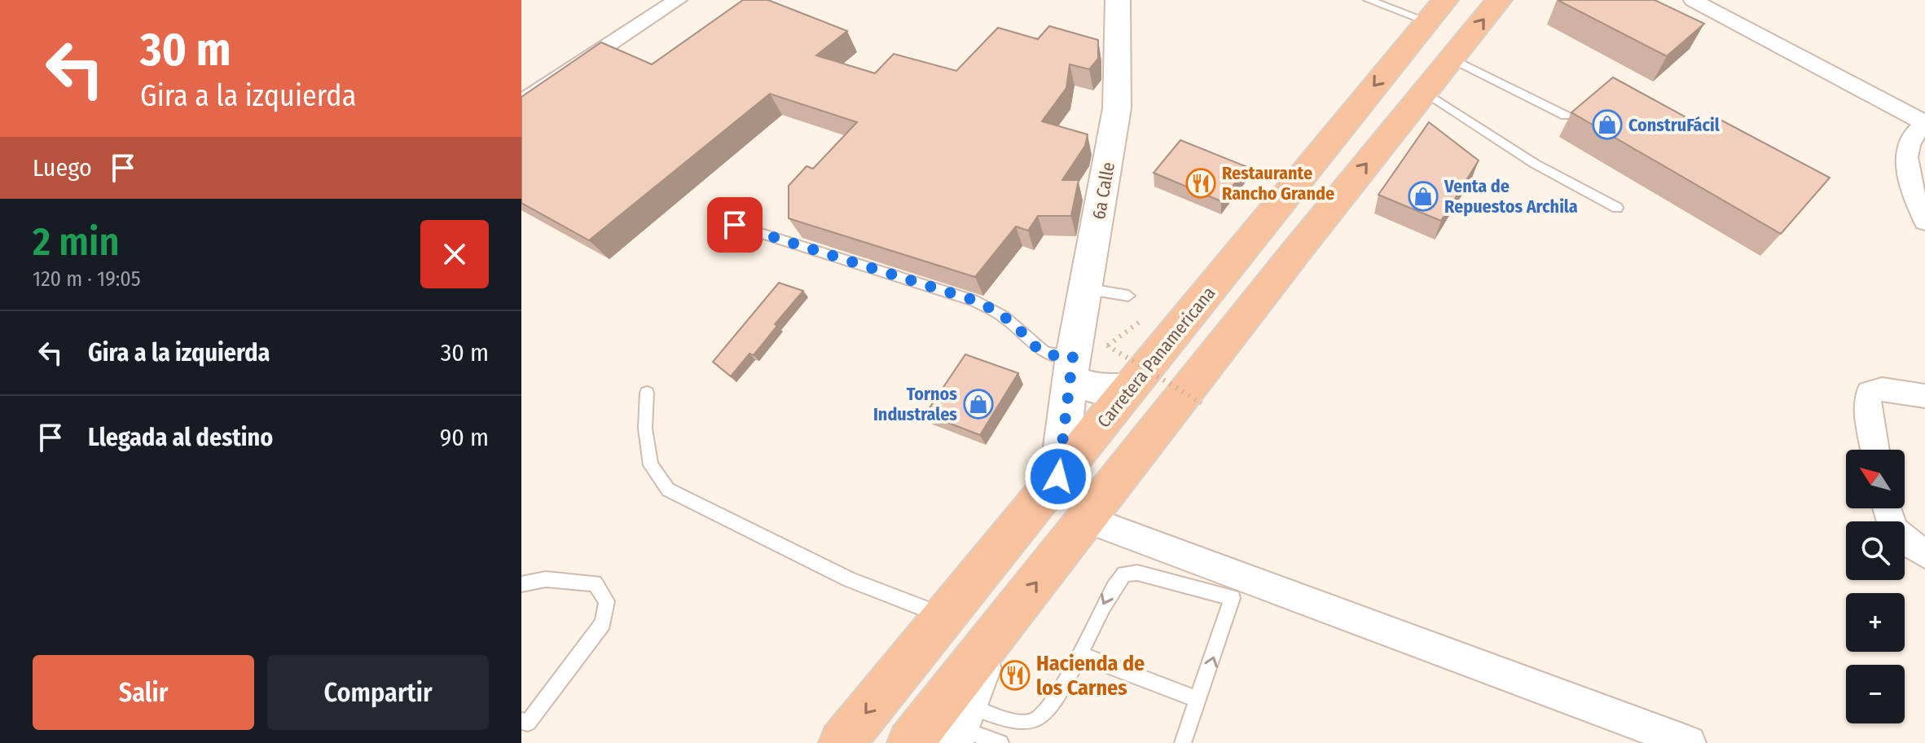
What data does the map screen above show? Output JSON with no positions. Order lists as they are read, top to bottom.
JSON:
{
  "streets": {
    "highway": ["Carretera Panamericana"],
    "street": ["6a Calle"]
  },
  "crossings": [
    ["6a Calle", "Carretera Panamericana"]
  ],
  "places": {
    "shop": ["ConstruFácil", "Venta de Repuestos Archila", "Tornos Industrales"],
    "restaurant": ["Restaurante Rancho Grande", "Hacienda de los Carnes"]
  },
  "north": "top left",
  "page": {
    "turn": ["30 m", "Gira a la izquierda"],
    "then": "Luego",
    "heading": ["2 min", "120 m · 19:05"],
    "list": [
      {
        "name": "Gira a la izquierda",
        "value": "30 m"
      },
      {
        "name": "Llegada al destino",
        "value": "90 m"
      }
    ],
    "map_buttons": ["+", "−"],
    "buttons": ["Salir", "Compartir"]
  }
}
